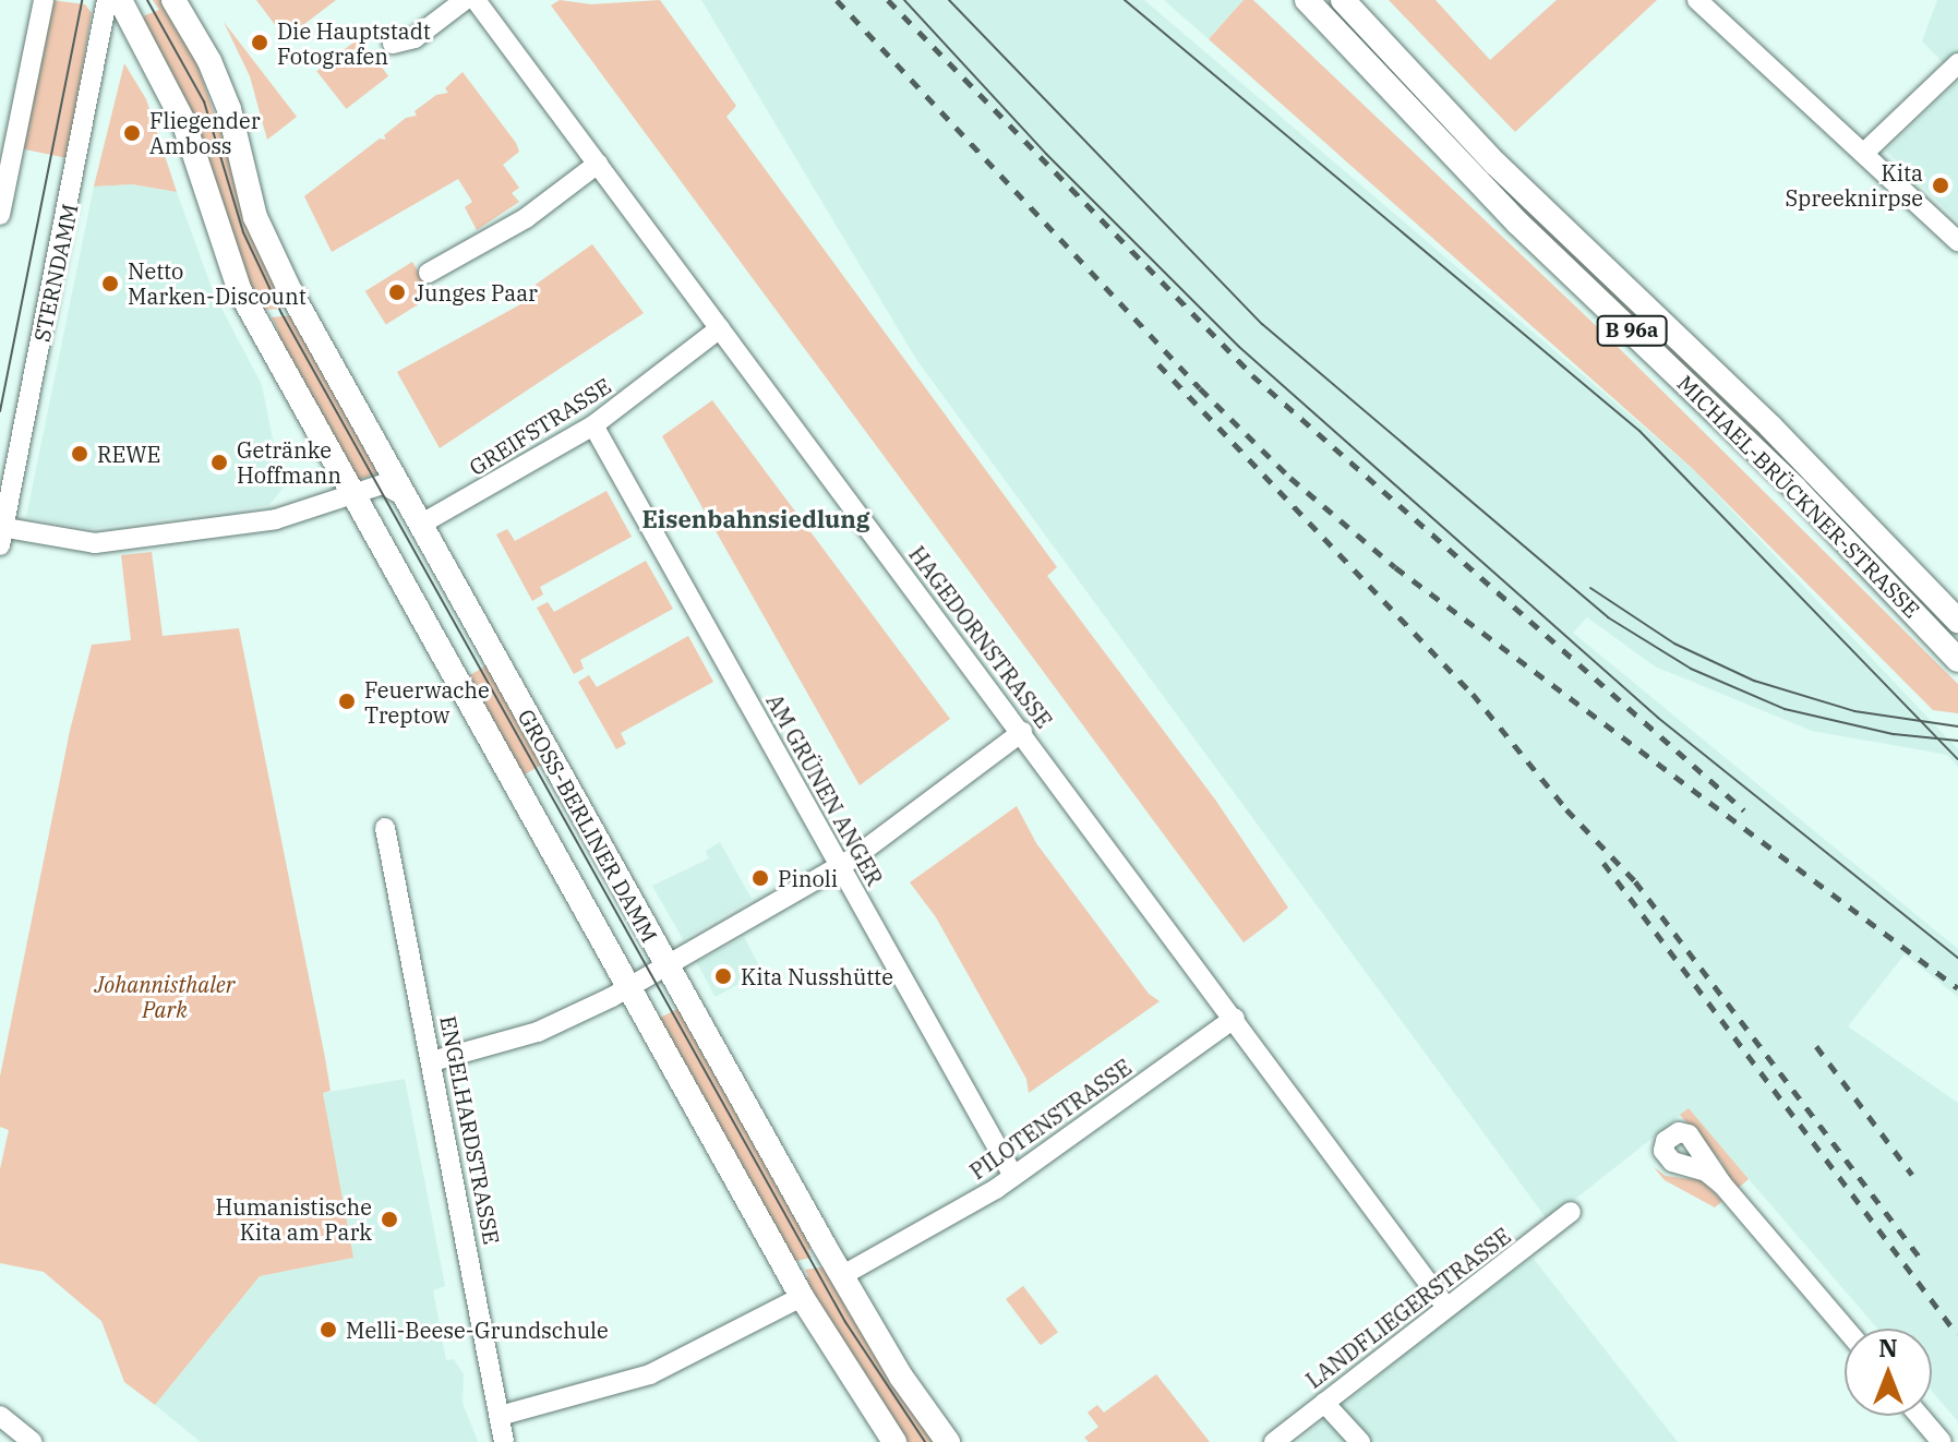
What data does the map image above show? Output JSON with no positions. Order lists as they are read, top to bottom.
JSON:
{
  "streets": {
    "main road": ["B 96a", "MICHAEL-BRÜCKNER-STRASSE", "GROSS-BERLINER DAMM"],
    "street": [
      "STERNDAMM",
      "GREIFSTRASSE",
      "HAGEDORNSTRASSE",
      "AM GRÜNEN ANGER",
      "PILOTENSTRASSE",
      "ENGELHARDSTRASSE",
      "LANDFLIEGERSTRASSE"
    ]
  },
  "crossings": [
    ["GREIFSTRASSE", "HAGEDORNSTRASSE"],
    ["GREIFSTRASSE", "AM GRÜNEN ANGER"],
    ["GREIFSTRASSE", "GROSS-BERLINER DAMM"],
    ["HAGEDORNSTRASSE", "PILOTENSTRASSE"],
    ["HAGEDORNSTRASSE", "LANDFLIEGERSTRASSE"],
    ["AM GRÜNEN ANGER", "PILOTENSTRASSE"],
    ["GROSS-BERLINER DAMM", "PILOTENSTRASSE"]
  ],
  "districts": ["Eisenbahnsiedlung"],
  "parks": ["Johannisthaler Park"],
  "places": [
    "Die Hauptstadt Fotografen",
    "Fliegender Amboss",
    "Kita Spreeknirpse",
    "Netto Marken-Discount",
    "Junges Paar",
    "REWE",
    "Getränke Hoffmann",
    "Feuerwache Treptow",
    "Pinoli",
    "Kita Nusshütte",
    "Humanistische Kita am Park",
    "Melli-Beese-Grundschule"
  ],
  "north": "top"
}
